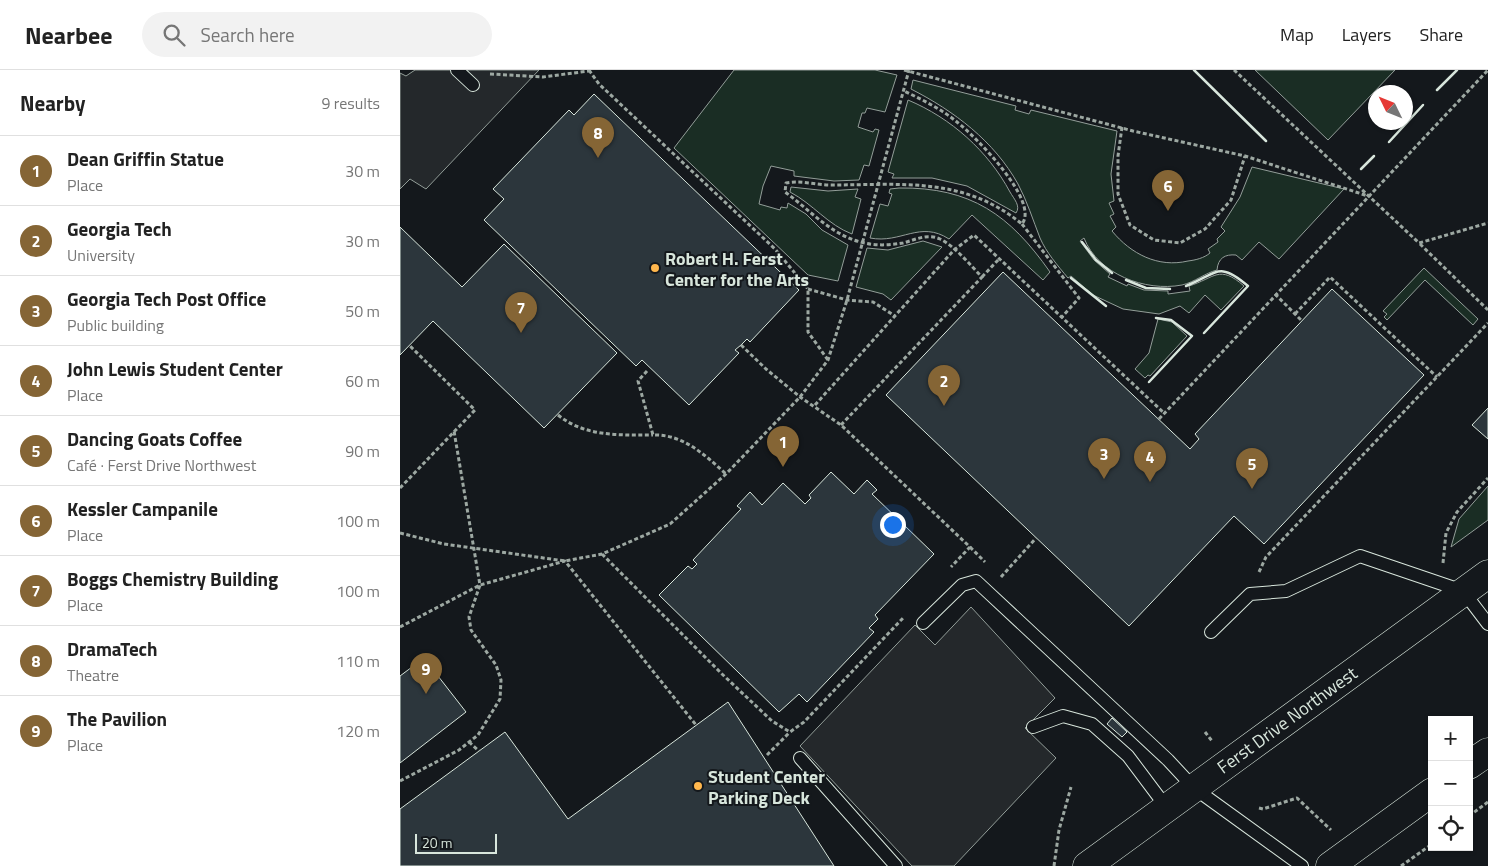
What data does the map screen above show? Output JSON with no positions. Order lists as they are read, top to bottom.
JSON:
{
  "streets": {
    "street": ["Ferst Drive Northwest"]
  },
  "places": ["Robert H. Ferst Center for the Arts", "Student Center Parking Deck"],
  "scale_bar": "20 m",
  "north": "top left",
  "page": {
    "header": "Nearbee",
    "search": "Search here",
    "nav": ["Map", "Layers", "Share"],
    "heading": ["Nearby", "9 results"],
    "pins": [
      "8",
      "6",
      "7",
      "2",
      "1",
      "3",
      "4",
      "5",
      "9"
    ],
    "list": [
      {
        "mark": "1",
        "name": "Dean Griffin Statue",
        "note": "Place",
        "value": "30 m"
      },
      {
        "mark": "2",
        "name": "Georgia Tech",
        "note": "University",
        "value": "30 m"
      },
      {
        "mark": "3",
        "name": "Georgia Tech Post Office",
        "note": "Public building",
        "value": "50 m"
      },
      {
        "mark": "4",
        "name": "John Lewis Student Center",
        "note": "Place",
        "value": "60 m"
      },
      {
        "mark": "5",
        "name": "Dancing Goats Coffee",
        "note": "Café · Ferst Drive Northwest",
        "value": "90 m"
      },
      {
        "mark": "6",
        "name": "Kessler Campanile",
        "note": "Place",
        "value": "100 m"
      },
      {
        "mark": "7",
        "name": "Boggs Chemistry Building",
        "note": "Place",
        "value": "100 m"
      },
      {
        "mark": "8",
        "name": "DramaTech",
        "note": "Theatre",
        "value": "110 m"
      },
      {
        "mark": "9",
        "name": "The Pavilion",
        "note": "Place",
        "value": "120 m"
      }
    ],
    "map_buttons": ["+", "−"],
    "scale": "20 m"
  }
}
